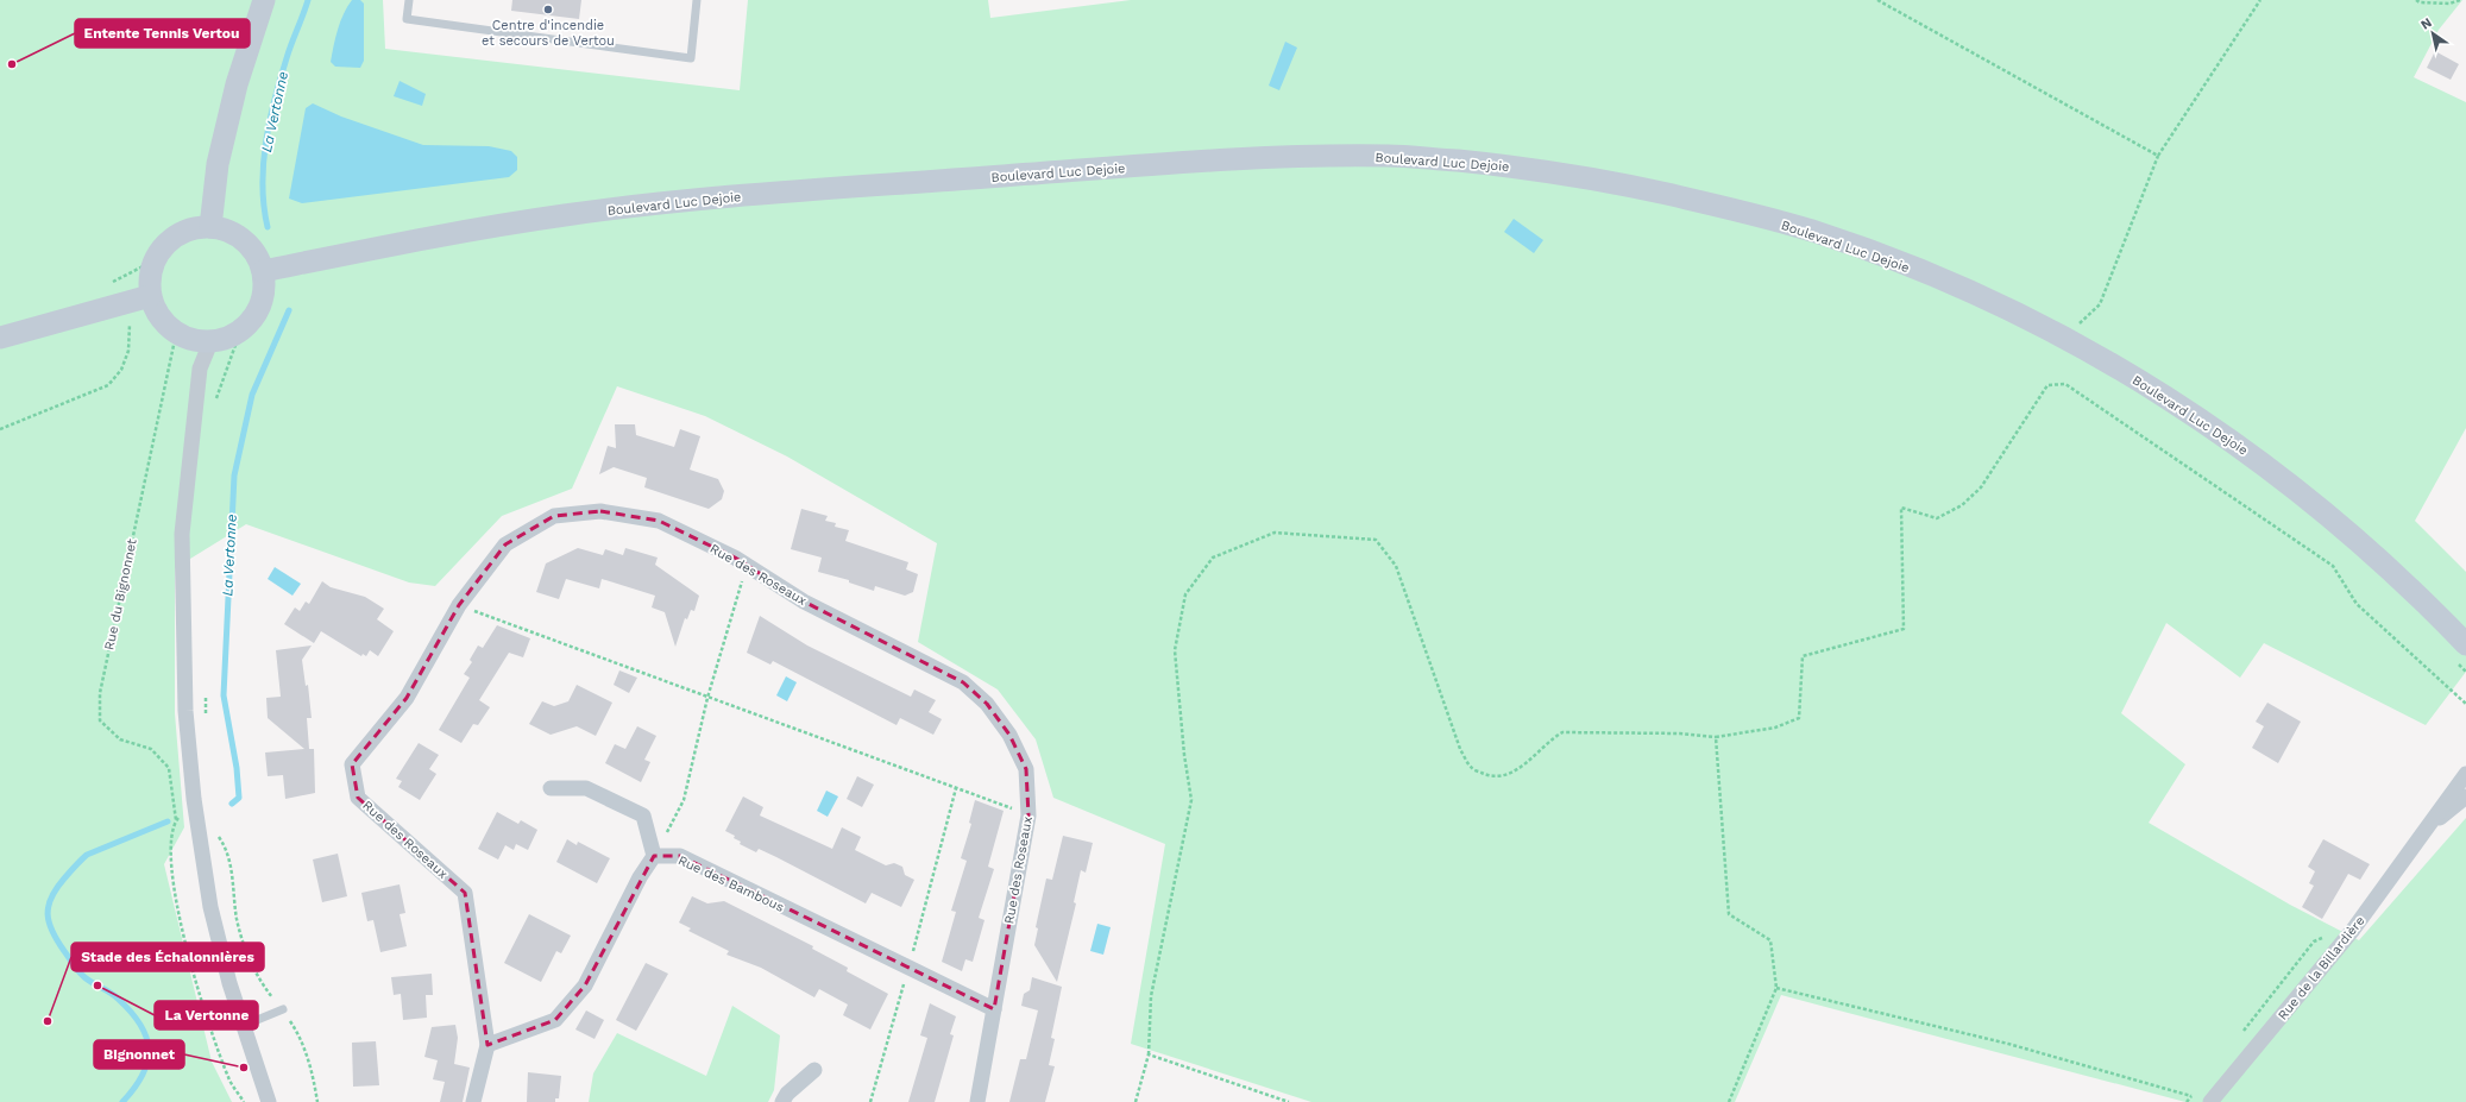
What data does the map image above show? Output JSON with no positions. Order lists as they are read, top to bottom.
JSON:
{
  "streets": {
    "main road": ["Boulevard Luc Dejoie"],
    "street": ["Rue des Roseaux", "Rue des Bambous", "Rue de la Billardière"],
    "path": ["Rue du Bignonnet"]
  },
  "crossings": [
    ["Boulevard Luc Dejoie", "Rue du Bignonnet"],
    ["Rue des Roseaux", "Rue des Bambous"]
  ],
  "water": ["La Vertonne"],
  "places": [
    "Centre d'incendie et secours de Vertou",
    "Entente Tennis Vertou",
    "La Vertonne",
    "Stade des Échalonnières",
    "Bignonnet"
  ],
  "north": "top left"
}
